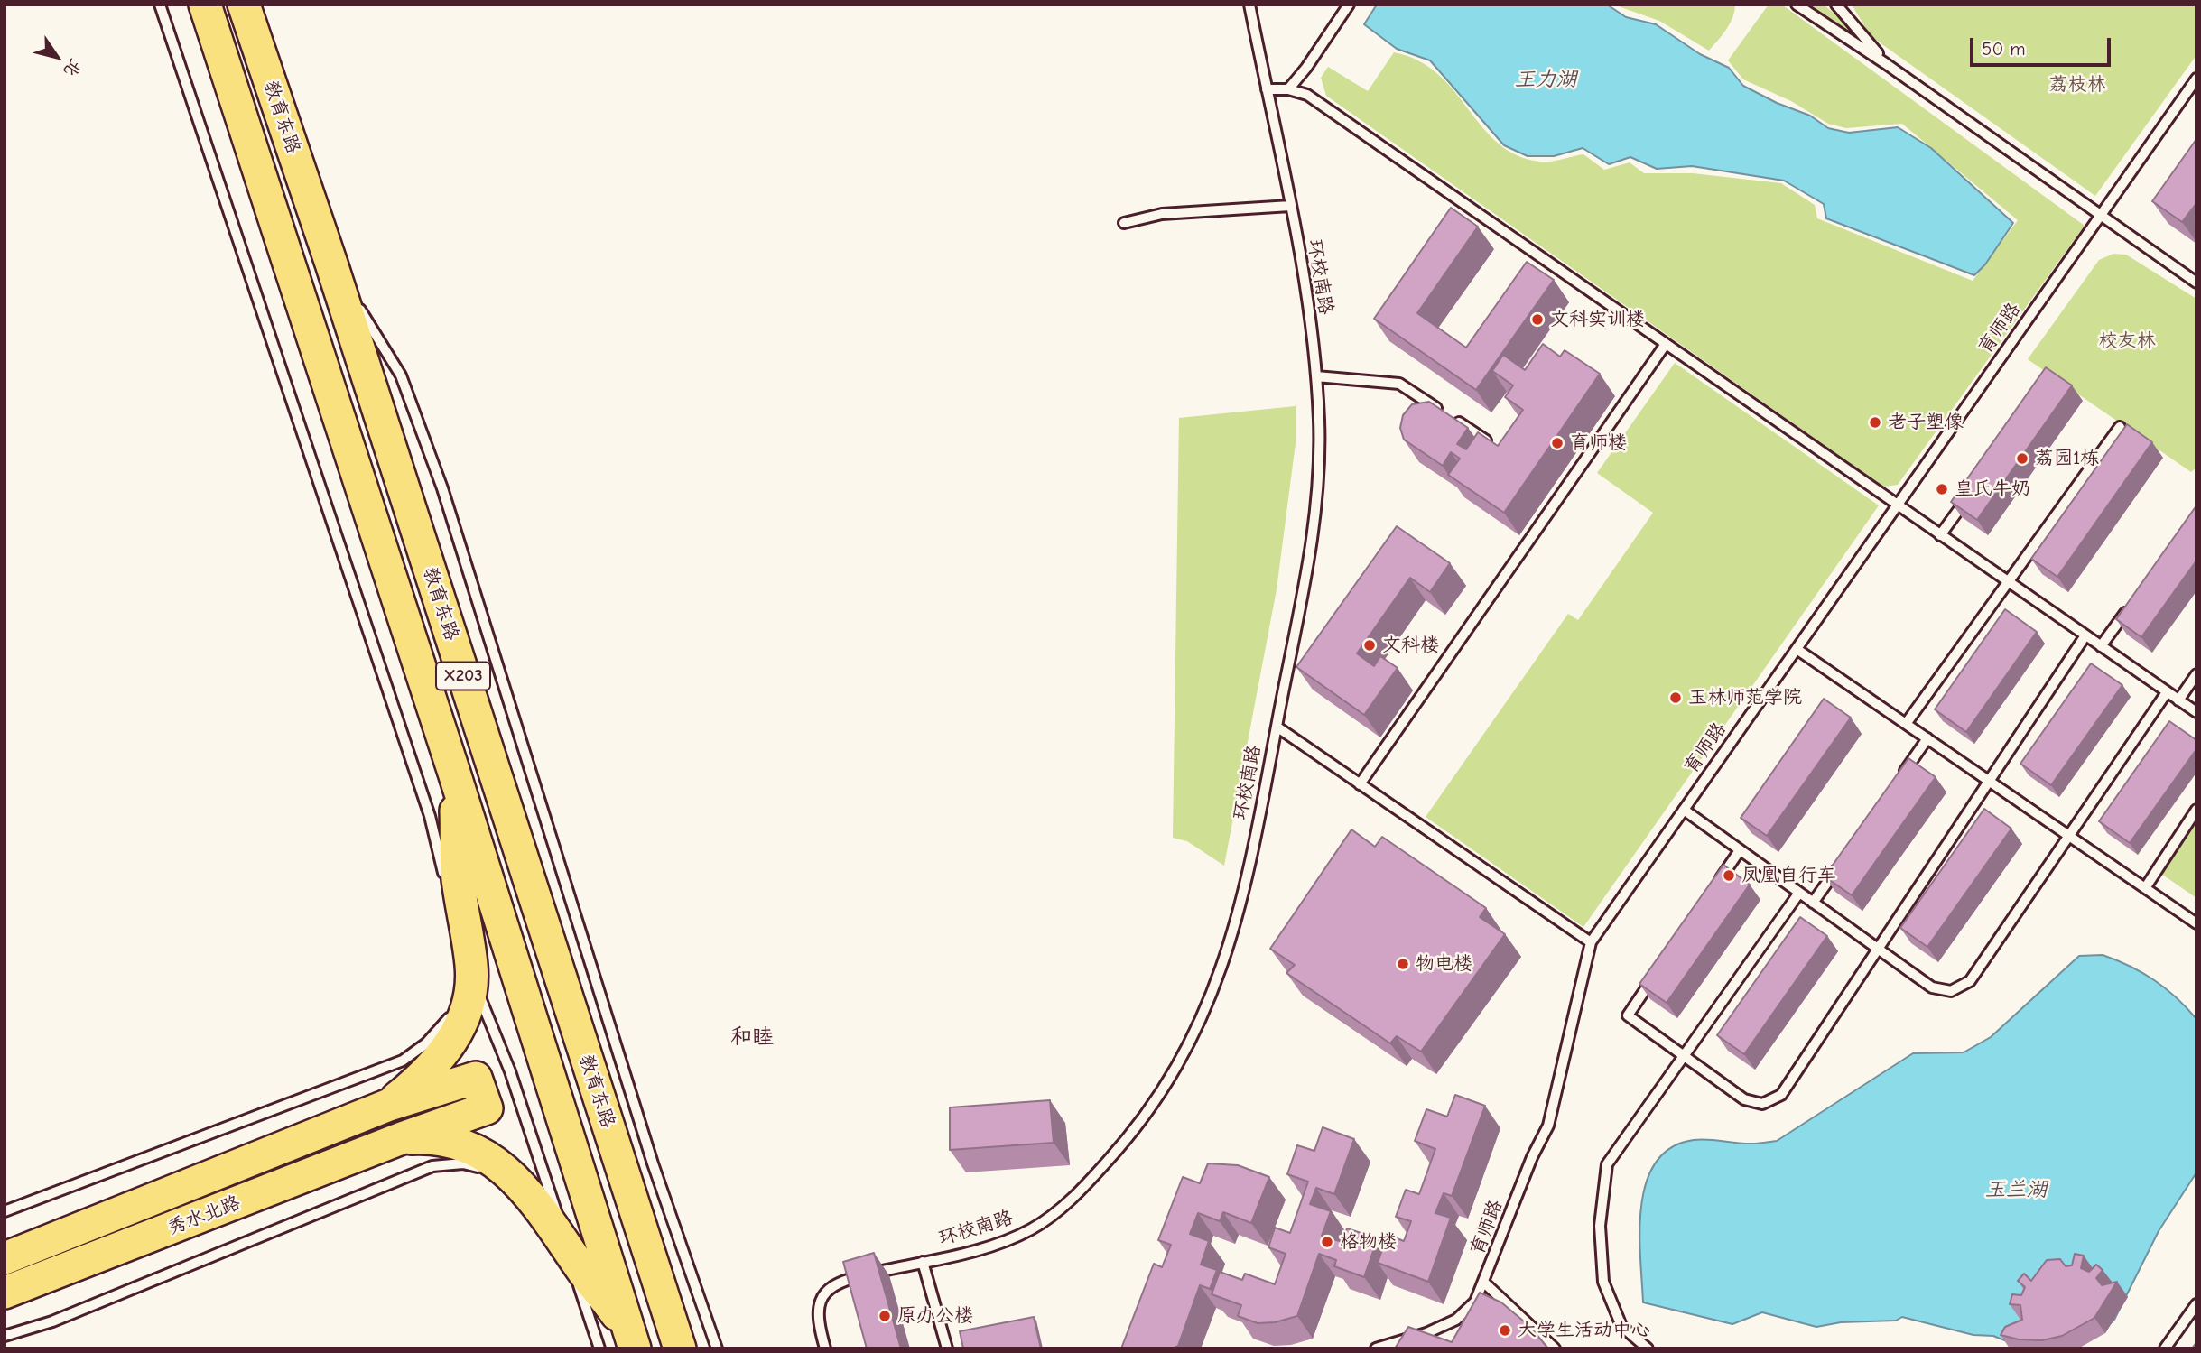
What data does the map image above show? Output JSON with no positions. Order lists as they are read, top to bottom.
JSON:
{
  "streets": {
    "main road": ["教育东路", "X203", "秀水北路"],
    "lane": ["环校南路", "育师路"]
  },
  "districts": ["和睦"],
  "water": ["王力湖", "玉兰湖"],
  "parks": ["荔枝林", "校友林"],
  "places": [
    "文科实训楼",
    "老子塑像",
    "育师楼",
    "荔园1栋",
    "皇氏牛奶",
    "文科楼",
    "玉林师范学院",
    "凤凰自行车",
    "物电楼",
    "格物楼",
    "原办公楼",
    "大学生活动中心"
  ],
  "scale_bar": "50 m",
  "north": "bottom right"
}
